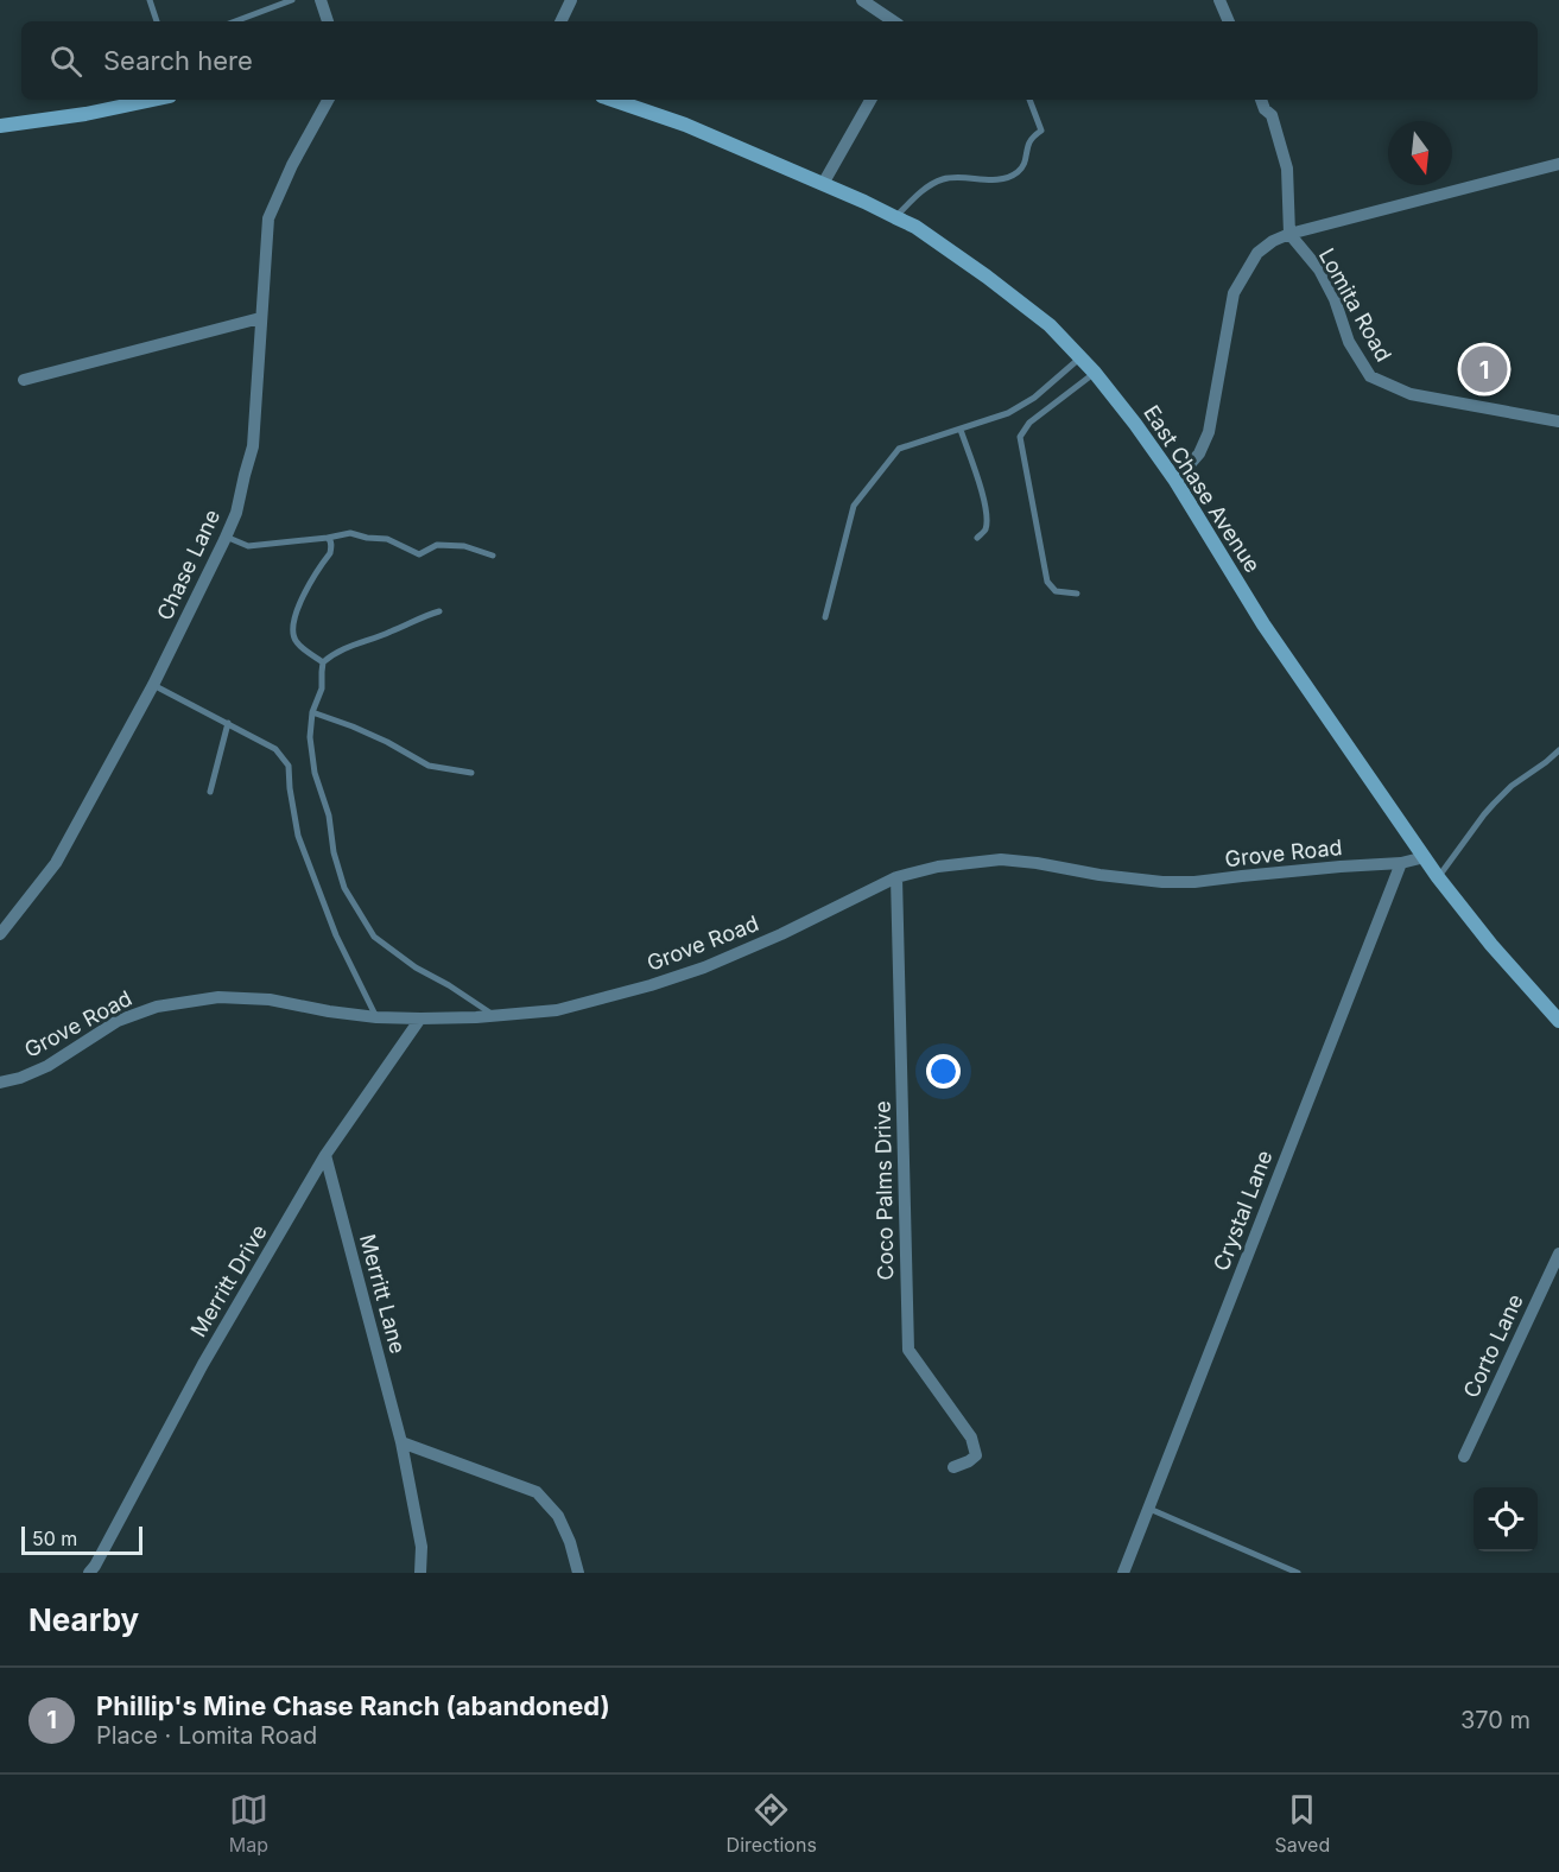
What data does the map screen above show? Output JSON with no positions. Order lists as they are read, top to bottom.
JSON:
{
  "streets": {
    "main road": ["East Chase Avenue"],
    "street": [
      "Lomita Road",
      "Chase Lane",
      "Grove Road",
      "Coco Palms Drive",
      "Crystal Lane",
      "Merritt Drive",
      "Merritt Lane",
      "Corto Lane"
    ]
  },
  "crossings": [
    ["East Chase Avenue", "Grove Road"],
    ["Grove Road", "Coco Palms Drive"],
    ["Grove Road", "Crystal Lane"],
    ["Grove Road", "Merritt Drive"],
    ["Merritt Drive", "Merritt Lane"]
  ],
  "scale_bar": "50 m",
  "north": "bottom",
  "page": {
    "search": "Search here",
    "pins": "1",
    "scale": "50 m",
    "heading": "Nearby",
    "list": [
      {
        "mark": "1",
        "name": "Phillip's Mine Chase Ranch (abandoned)",
        "note": "Place · Lomita Road",
        "value": "370 m"
      }
    ],
    "nav": ["Map", "Directions", "Saved"]
  }
}
